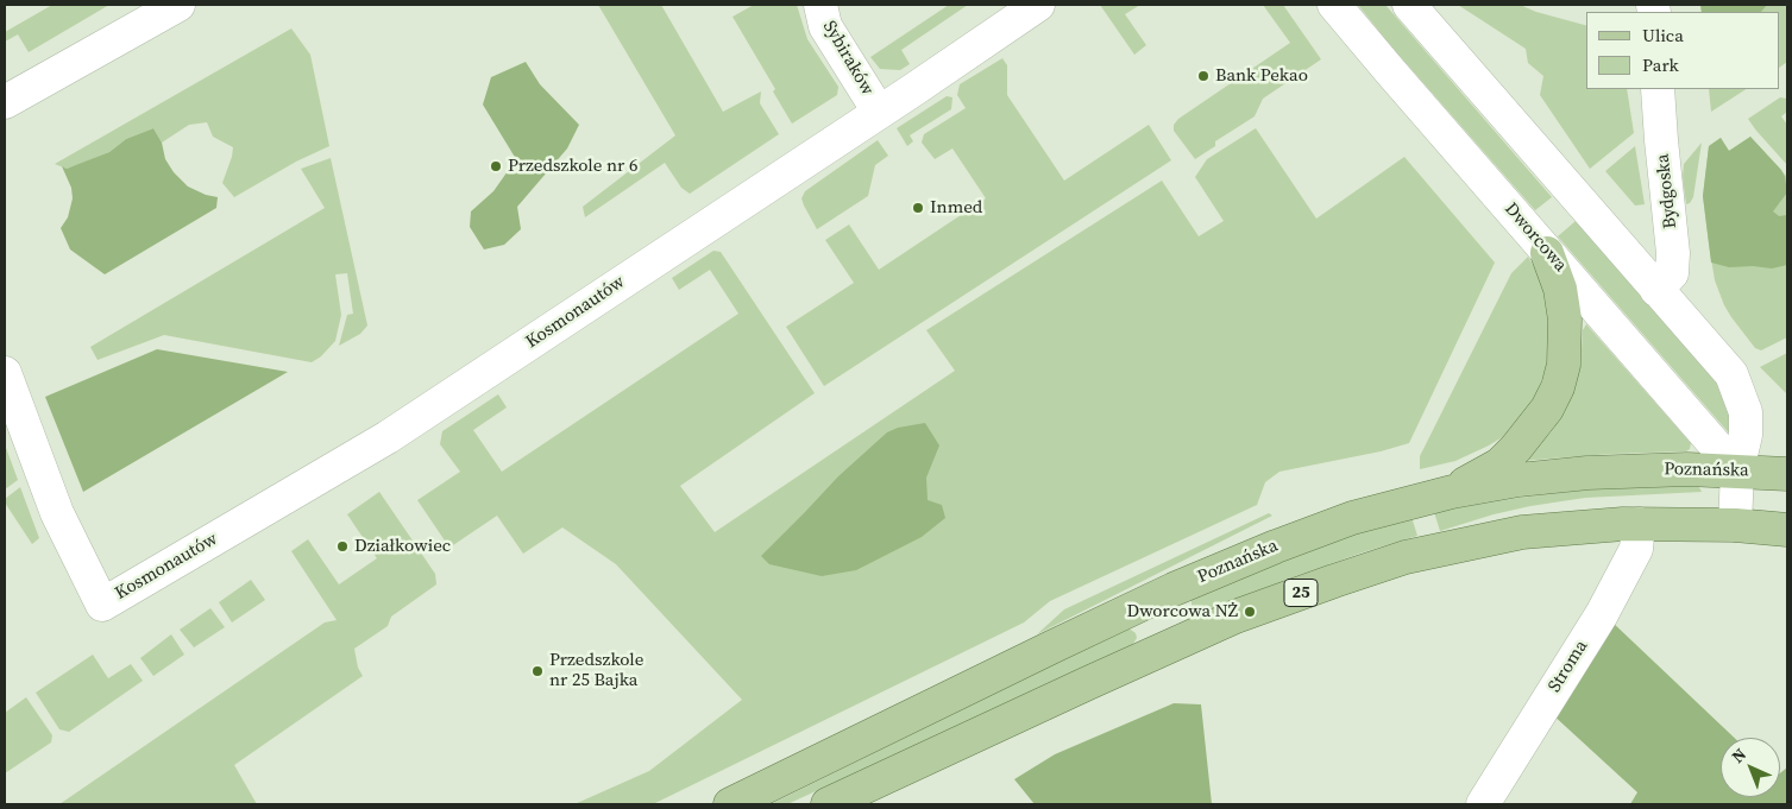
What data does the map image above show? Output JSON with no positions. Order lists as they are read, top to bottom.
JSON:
{
  "streets": {
    "main road": ["Poznańska", "25"],
    "street": [
      "Sybiraków",
      "Bydgoska",
      "Dworcowa",
      "Kosmonautów",
      "Stroma"
    ]
  },
  "crossings": [
    ["Sybiraków", "Kosmonautów"],
    ["Dworcowa", "Poznańska"],
    ["25", "Stroma"]
  ],
  "places": [
    "Bank Pekao",
    "Przedszkole nr 6",
    "Inmed",
    "Działkowiec",
    "Dworcowa NŻ",
    "Przedszkole nr 25 Bajka"
  ],
  "legend": ["Ulica", "Park"],
  "north": "top left"
}
